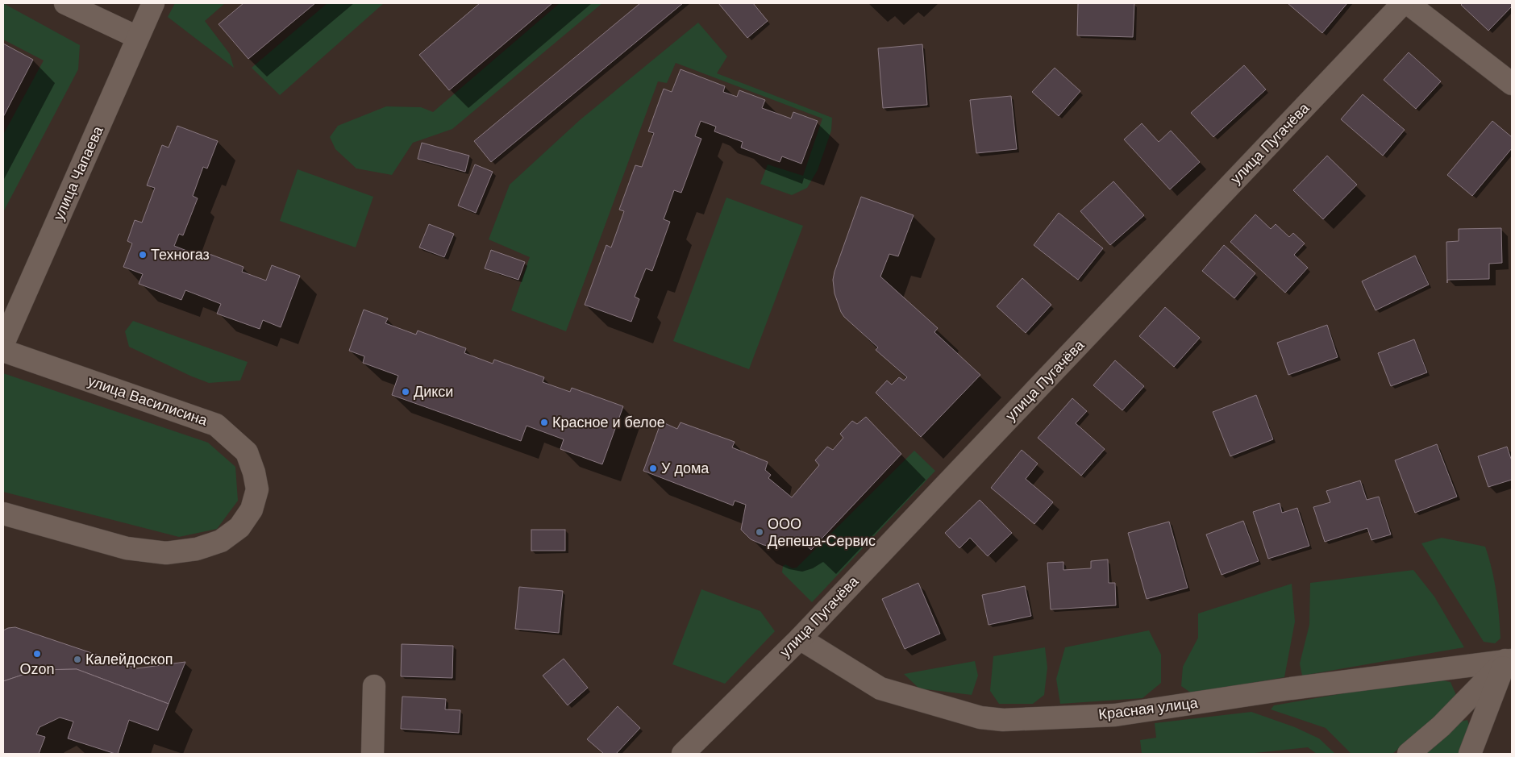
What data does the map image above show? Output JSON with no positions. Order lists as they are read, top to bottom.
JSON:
{
  "streets": {
    "street": [
      "улица Пугачёва",
      "улица Чапаева",
      "улица Василисина",
      "Красная улица"
    ]
  },
  "crossings": [
    ["улица Пугачёва", "Красная улица"]
  ],
  "places": [
    "Техногаз",
    "Дикси",
    "Красное и белое",
    "У дома",
    "ООО Депеша-Сервис",
    "Ozon",
    "Калейдоскоп"
  ]
}
